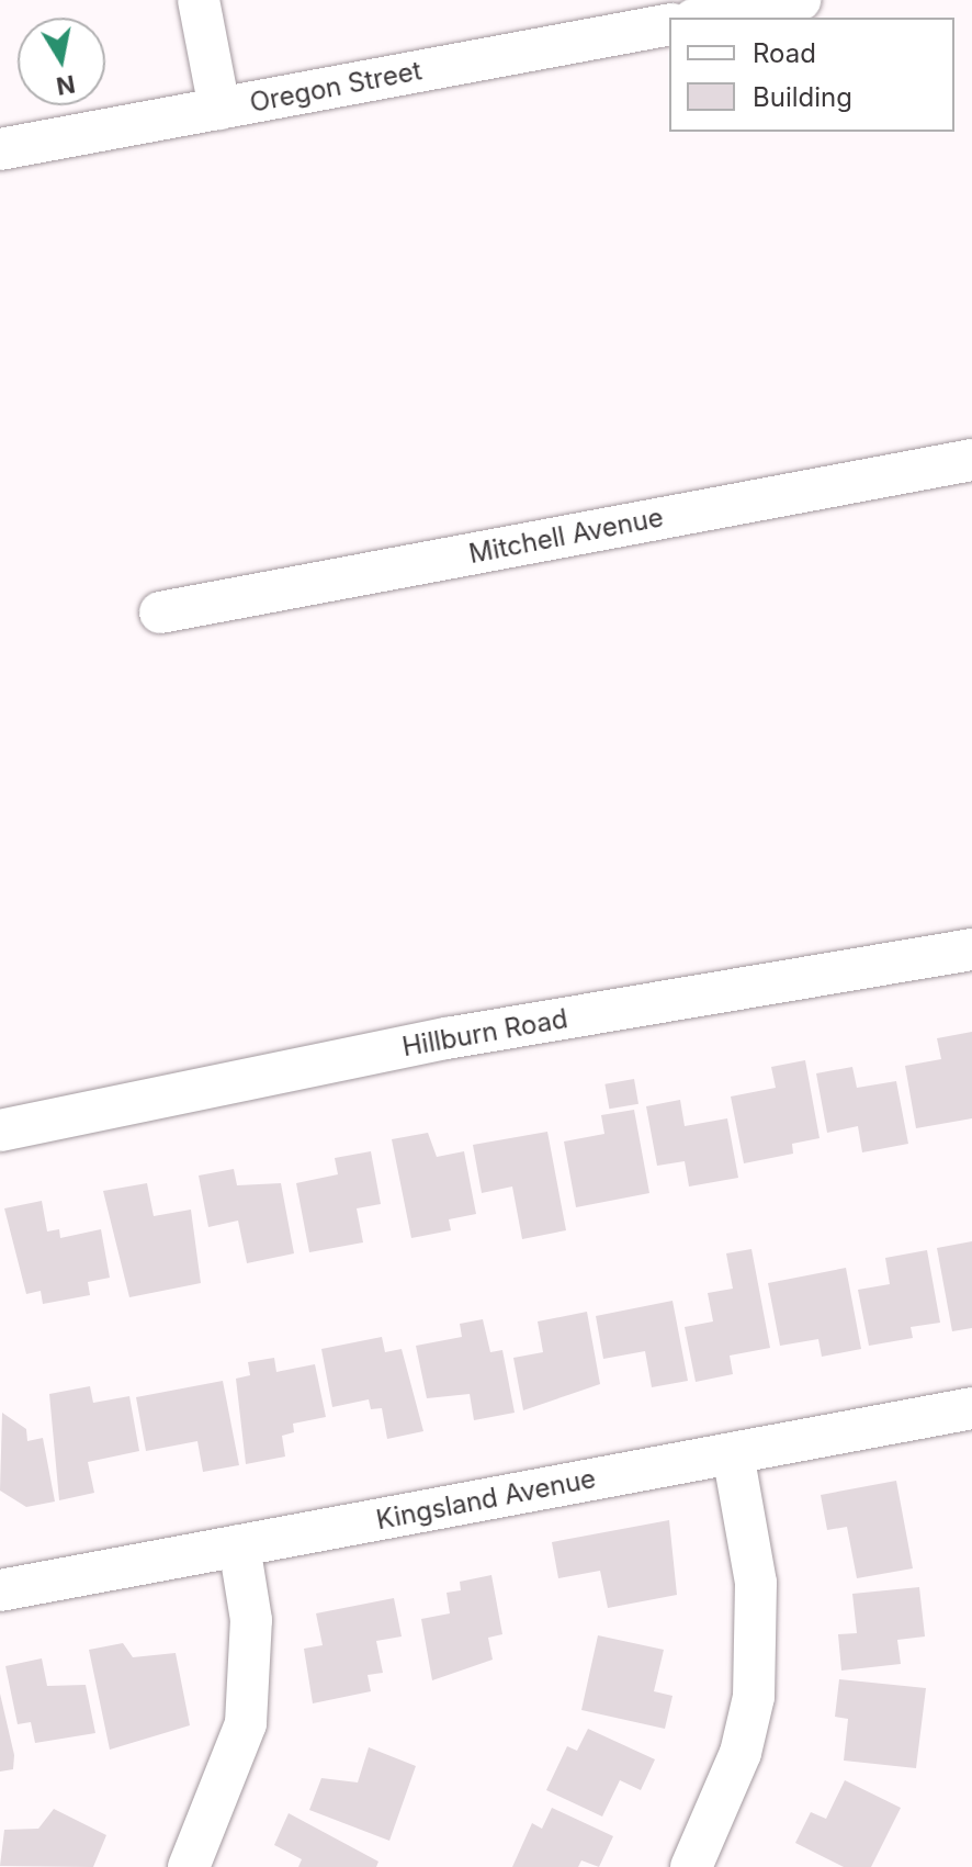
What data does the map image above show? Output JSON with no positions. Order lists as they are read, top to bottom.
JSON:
{
  "streets": {
    "street": [
      "Oregon Street",
      "Mitchell Avenue",
      "Hillburn Road",
      "Kingsland Avenue"
    ]
  },
  "legend": ["Road", "Building"],
  "north": "bottom"
}
